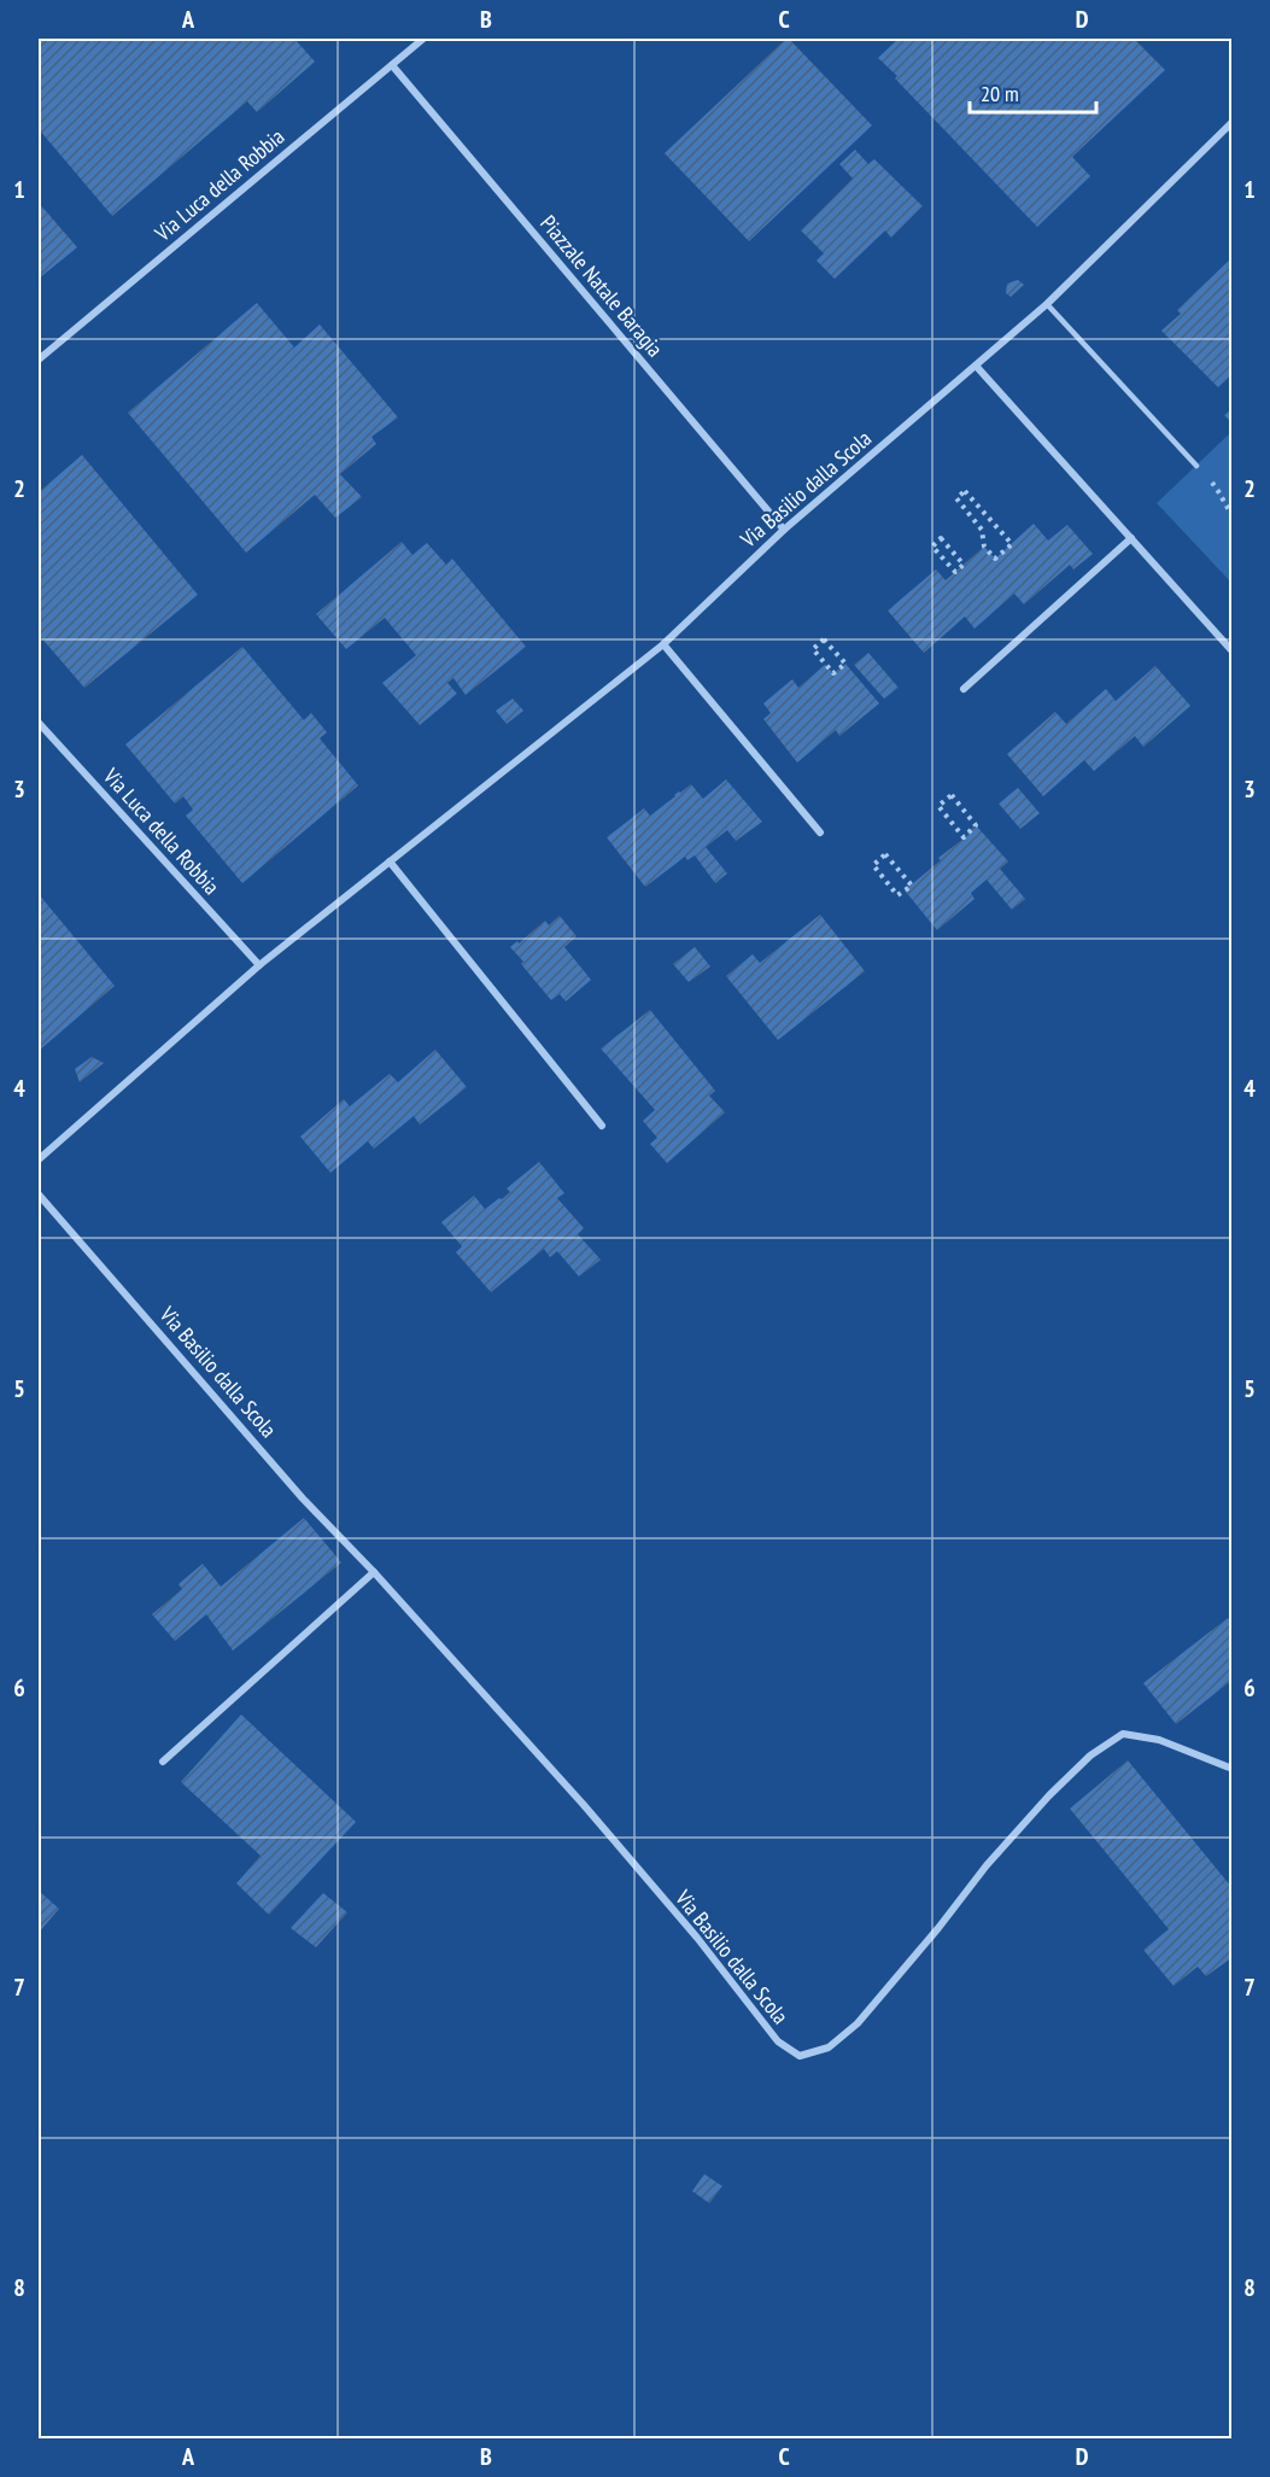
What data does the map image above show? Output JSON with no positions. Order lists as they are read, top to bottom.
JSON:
{
  "streets": {
    "street": ["Via Luca della Robbia", "Piazzale Natale Baragia", "Via Basilio dalla Scola"]
  },
  "crossings": [
    ["Via Luca della Robbia", "Piazzale Natale Baragia"],
    ["Via Luca della Robbia", "Via Basilio dalla Scola"],
    ["Piazzale Natale Baragia", "Via Basilio dalla Scola"]
  ],
  "scale_bar": "20 m",
  "grid": {
    "columns": [
      "A",
      "B",
      "C",
      "D"
    ],
    "rows": [
      "1",
      "2",
      "3",
      "4",
      "5",
      "6",
      "7",
      "8"
    ]
  }
}
